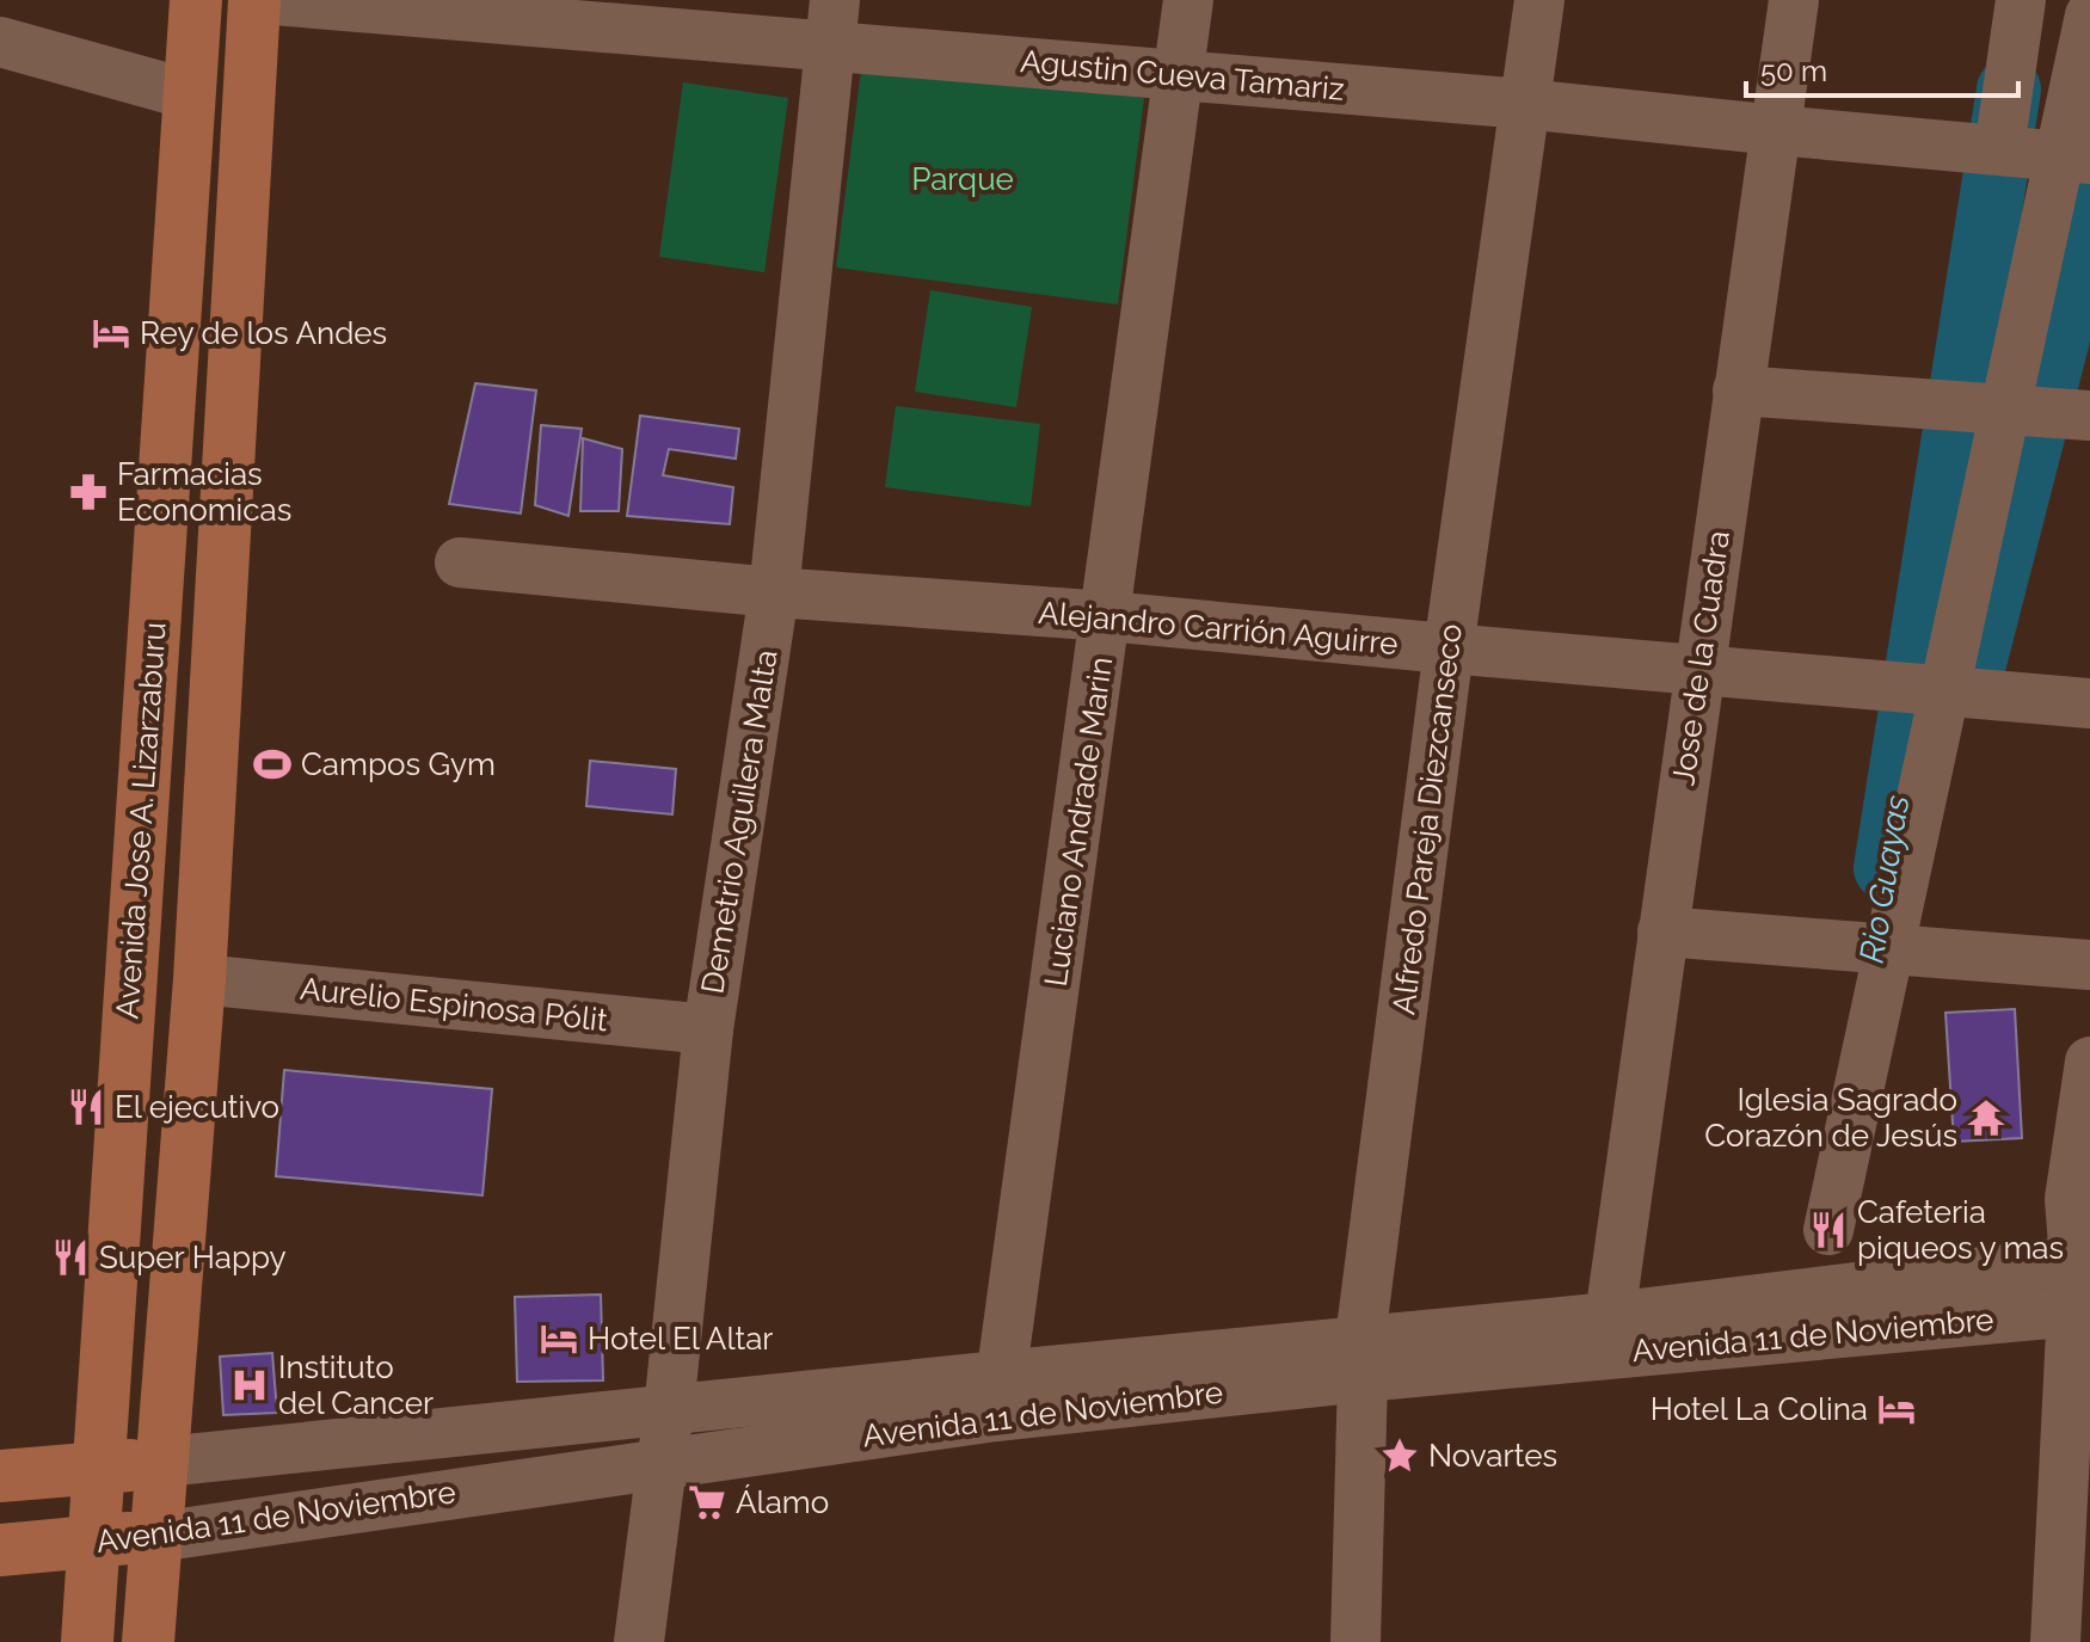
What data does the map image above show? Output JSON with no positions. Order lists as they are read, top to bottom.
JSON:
{
  "streets": {
    "main road": ["Avenida Jose A. Lizarzaburu", "Avenida 11 de Noviembre"],
    "street": [
      "Agustin Cueva Tamariz",
      "Alejandro Carrión Aguirre",
      "Jose de la Cuadra",
      "Alfredo Pareja Diezcanseco",
      "Demetrio Aguilera Malta",
      "Luciano Andrade Marin",
      "Aurelio Espinosa Pólit"
    ]
  },
  "crossings": [
    ["Agustin Cueva Tamariz", "Jose de la Cuadra"],
    ["Agustin Cueva Tamariz", "Alfredo Pareja Diezcanseco"],
    ["Agustin Cueva Tamariz", "Demetrio Aguilera Malta"],
    ["Agustin Cueva Tamariz", "Luciano Andrade Marin"],
    ["Alejandro Carrión Aguirre", "Jose de la Cuadra"],
    ["Alejandro Carrión Aguirre", "Alfredo Pareja Diezcanseco"],
    ["Alejandro Carrión Aguirre", "Demetrio Aguilera Malta"],
    ["Alejandro Carrión Aguirre", "Luciano Andrade Marin"],
    ["Jose de la Cuadra", "Avenida 11 de Noviembre"],
    ["Alfredo Pareja Diezcanseco", "Avenida 11 de Noviembre"],
    ["Avenida Jose A. Lizarzaburu", "Aurelio Espinosa Pólit"],
    ["Avenida Jose A. Lizarzaburu", "Avenida 11 de Noviembre"],
    ["Demetrio Aguilera Malta", "Aurelio Espinosa Pólit"],
    ["Demetrio Aguilera Malta", "Avenida 11 de Noviembre"],
    ["Luciano Andrade Marin", "Avenida 11 de Noviembre"]
  ],
  "water": ["Rio Guayas"],
  "parks": ["Parque"],
  "places": {
    "hotel": ["Rey de los Andes", "Hotel El Altar", "Hotel La Colina"],
    "pharmacy": ["Farmacias Economicas"],
    "sports": ["Campos Gym"],
    "restaurant": ["El ejecutivo", "Cafeteria piqueos y mas", "Super Happy"],
    "temple": ["Iglesia Sagrado Corazón de Jesús"],
    "hospital": ["Instituto del Cancer"],
    "place": ["Novartes"],
    "supermarket": ["Álamo"]
  },
  "scale_bar": "50 m"
}
